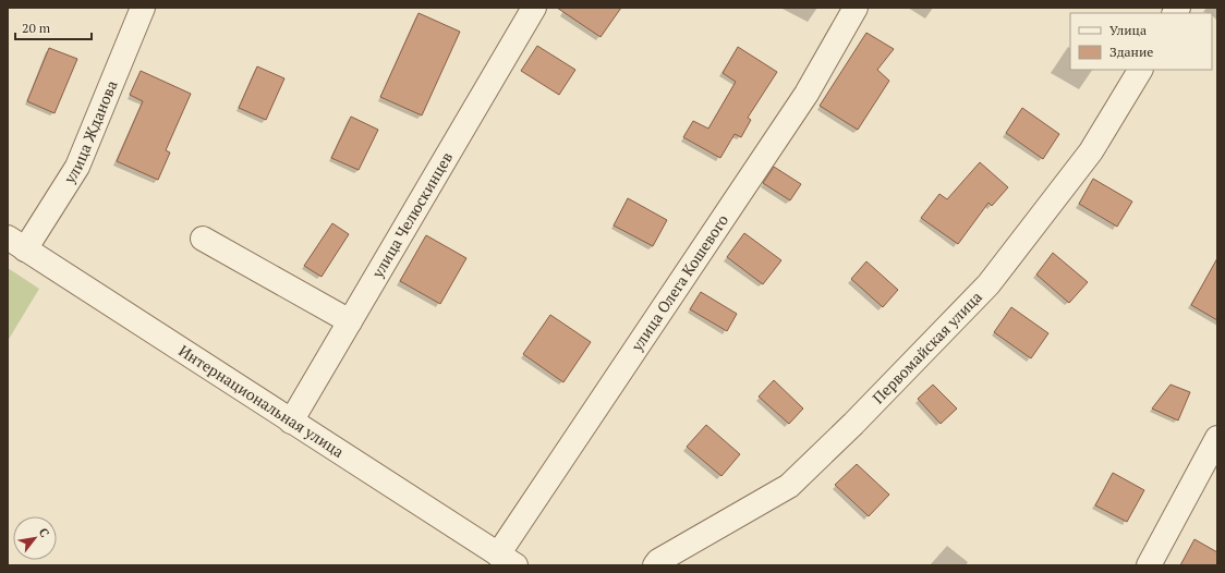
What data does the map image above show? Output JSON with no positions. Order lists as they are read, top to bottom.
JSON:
{
  "streets": {
    "street": [
      "улица Жданова",
      "улица Челюскинцев",
      "улица Олега Кошевого",
      "Первомайская улица",
      "Интернациональная улица"
    ]
  },
  "crossings": [
    ["улица Жданова", "Интернациональная улица"],
    ["улица Челюскинцев", "Интернациональная улица"],
    ["улица Олега Кошевого", "Интернациональная улица"]
  ],
  "legend": ["Улица", "Здание"],
  "scale_bar": "20 m",
  "north": "top right"
}
